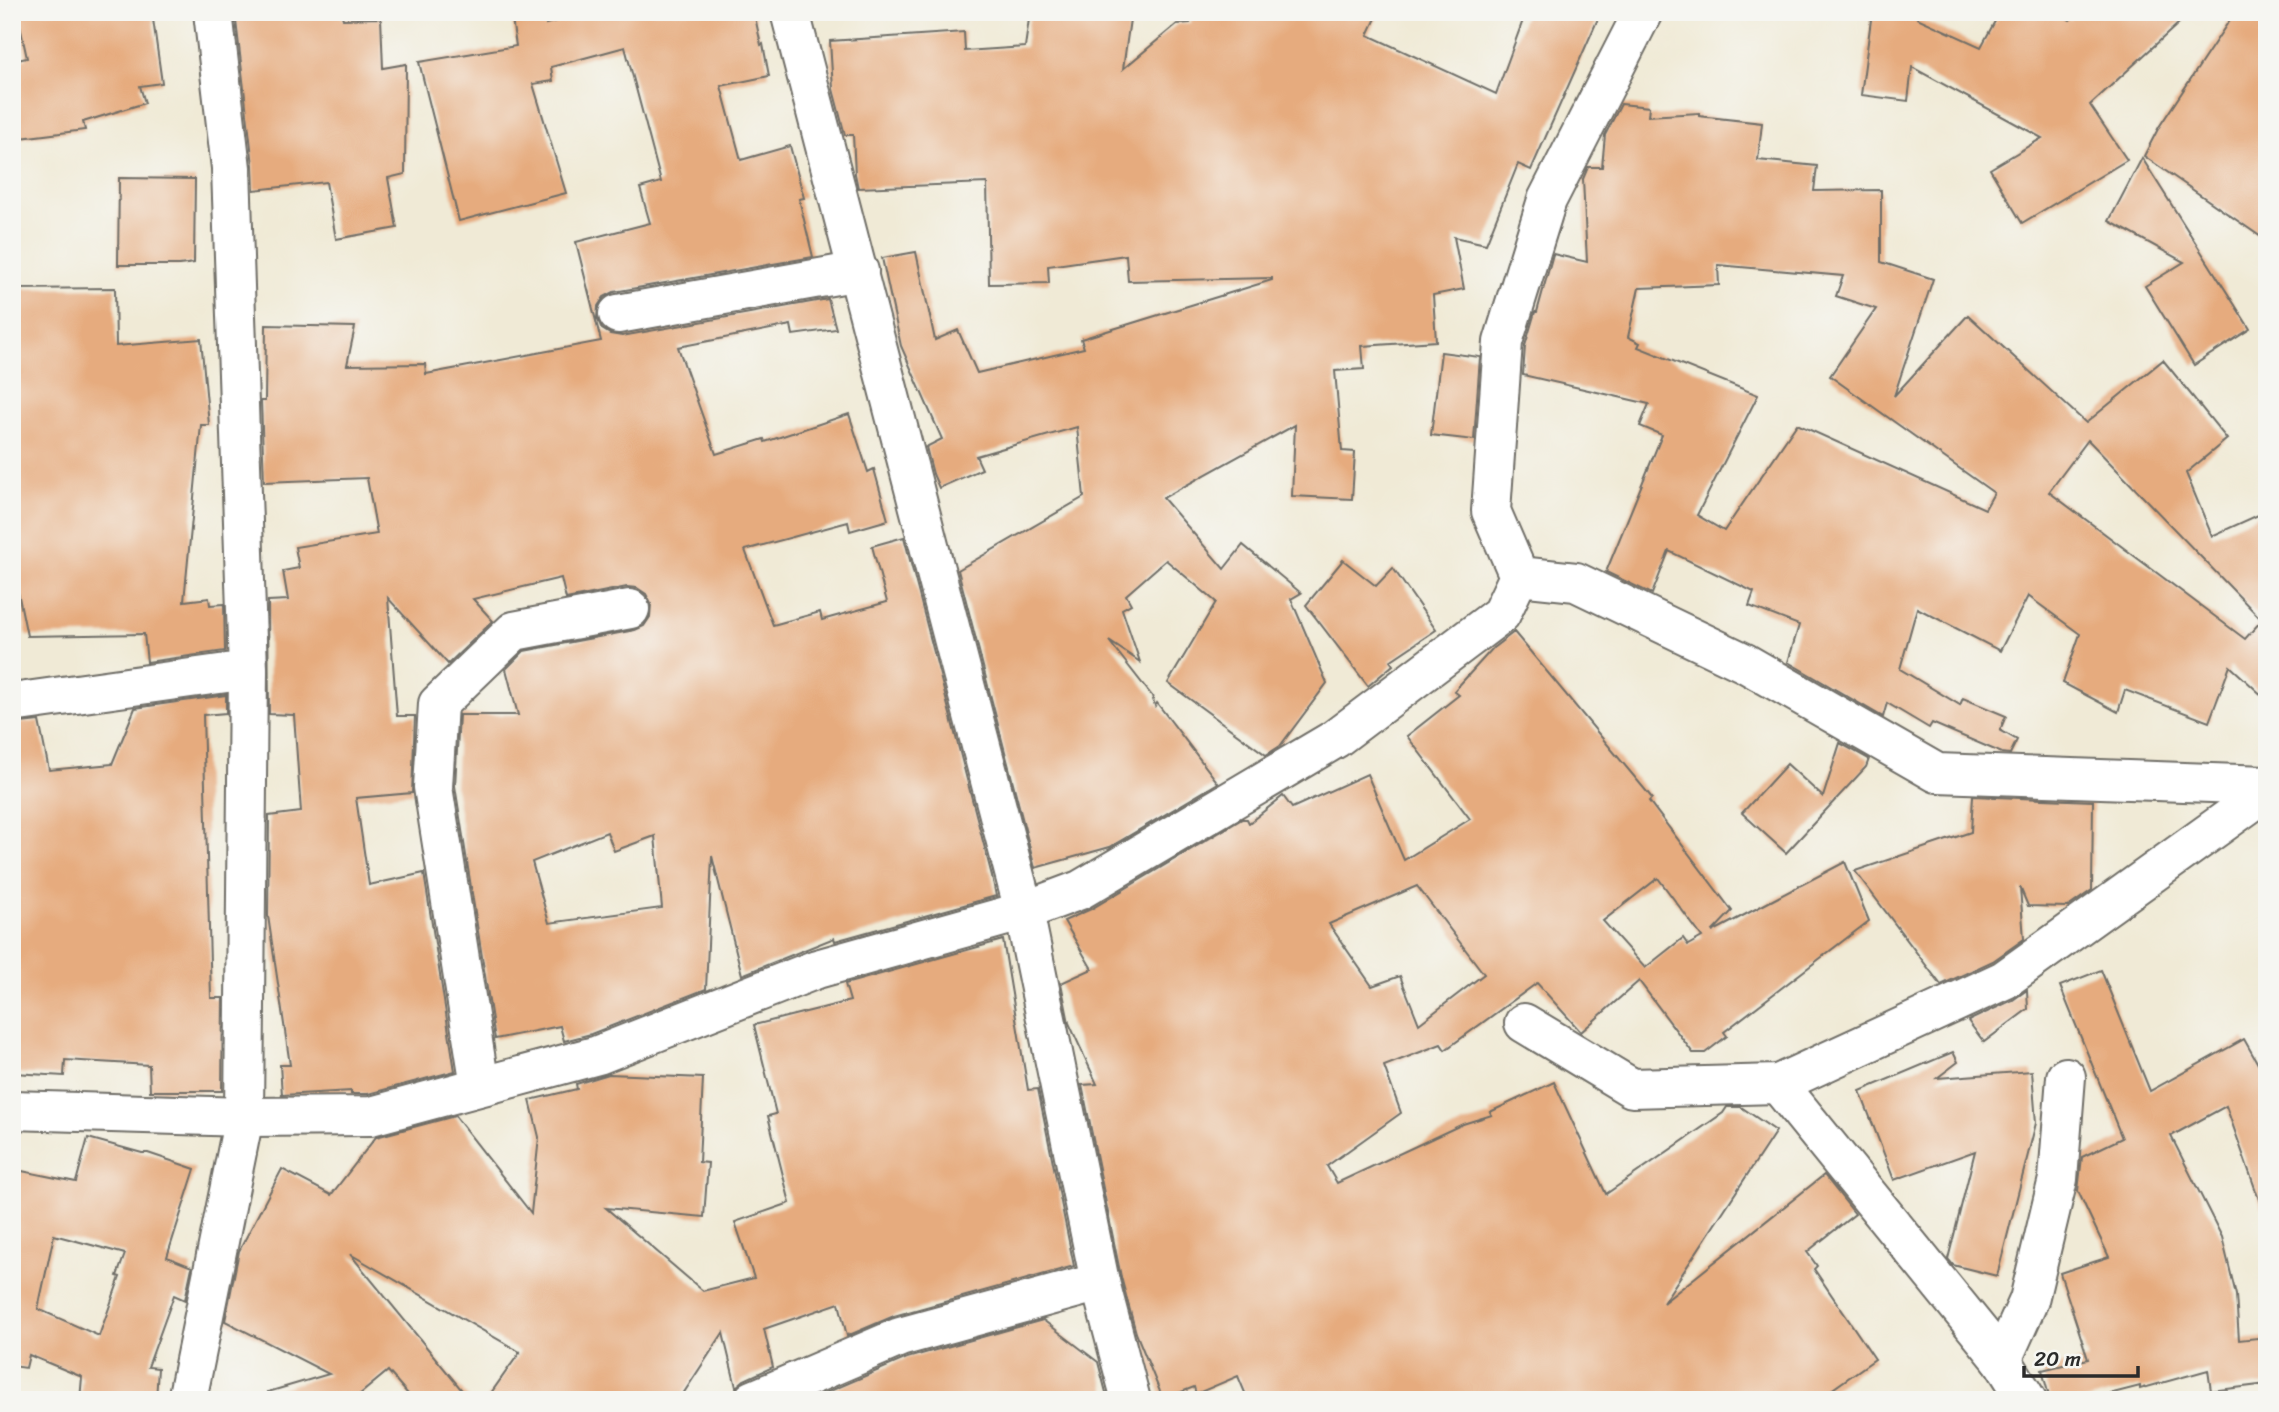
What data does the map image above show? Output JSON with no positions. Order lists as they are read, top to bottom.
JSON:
{
  "scale_bar": "20 m"
}
